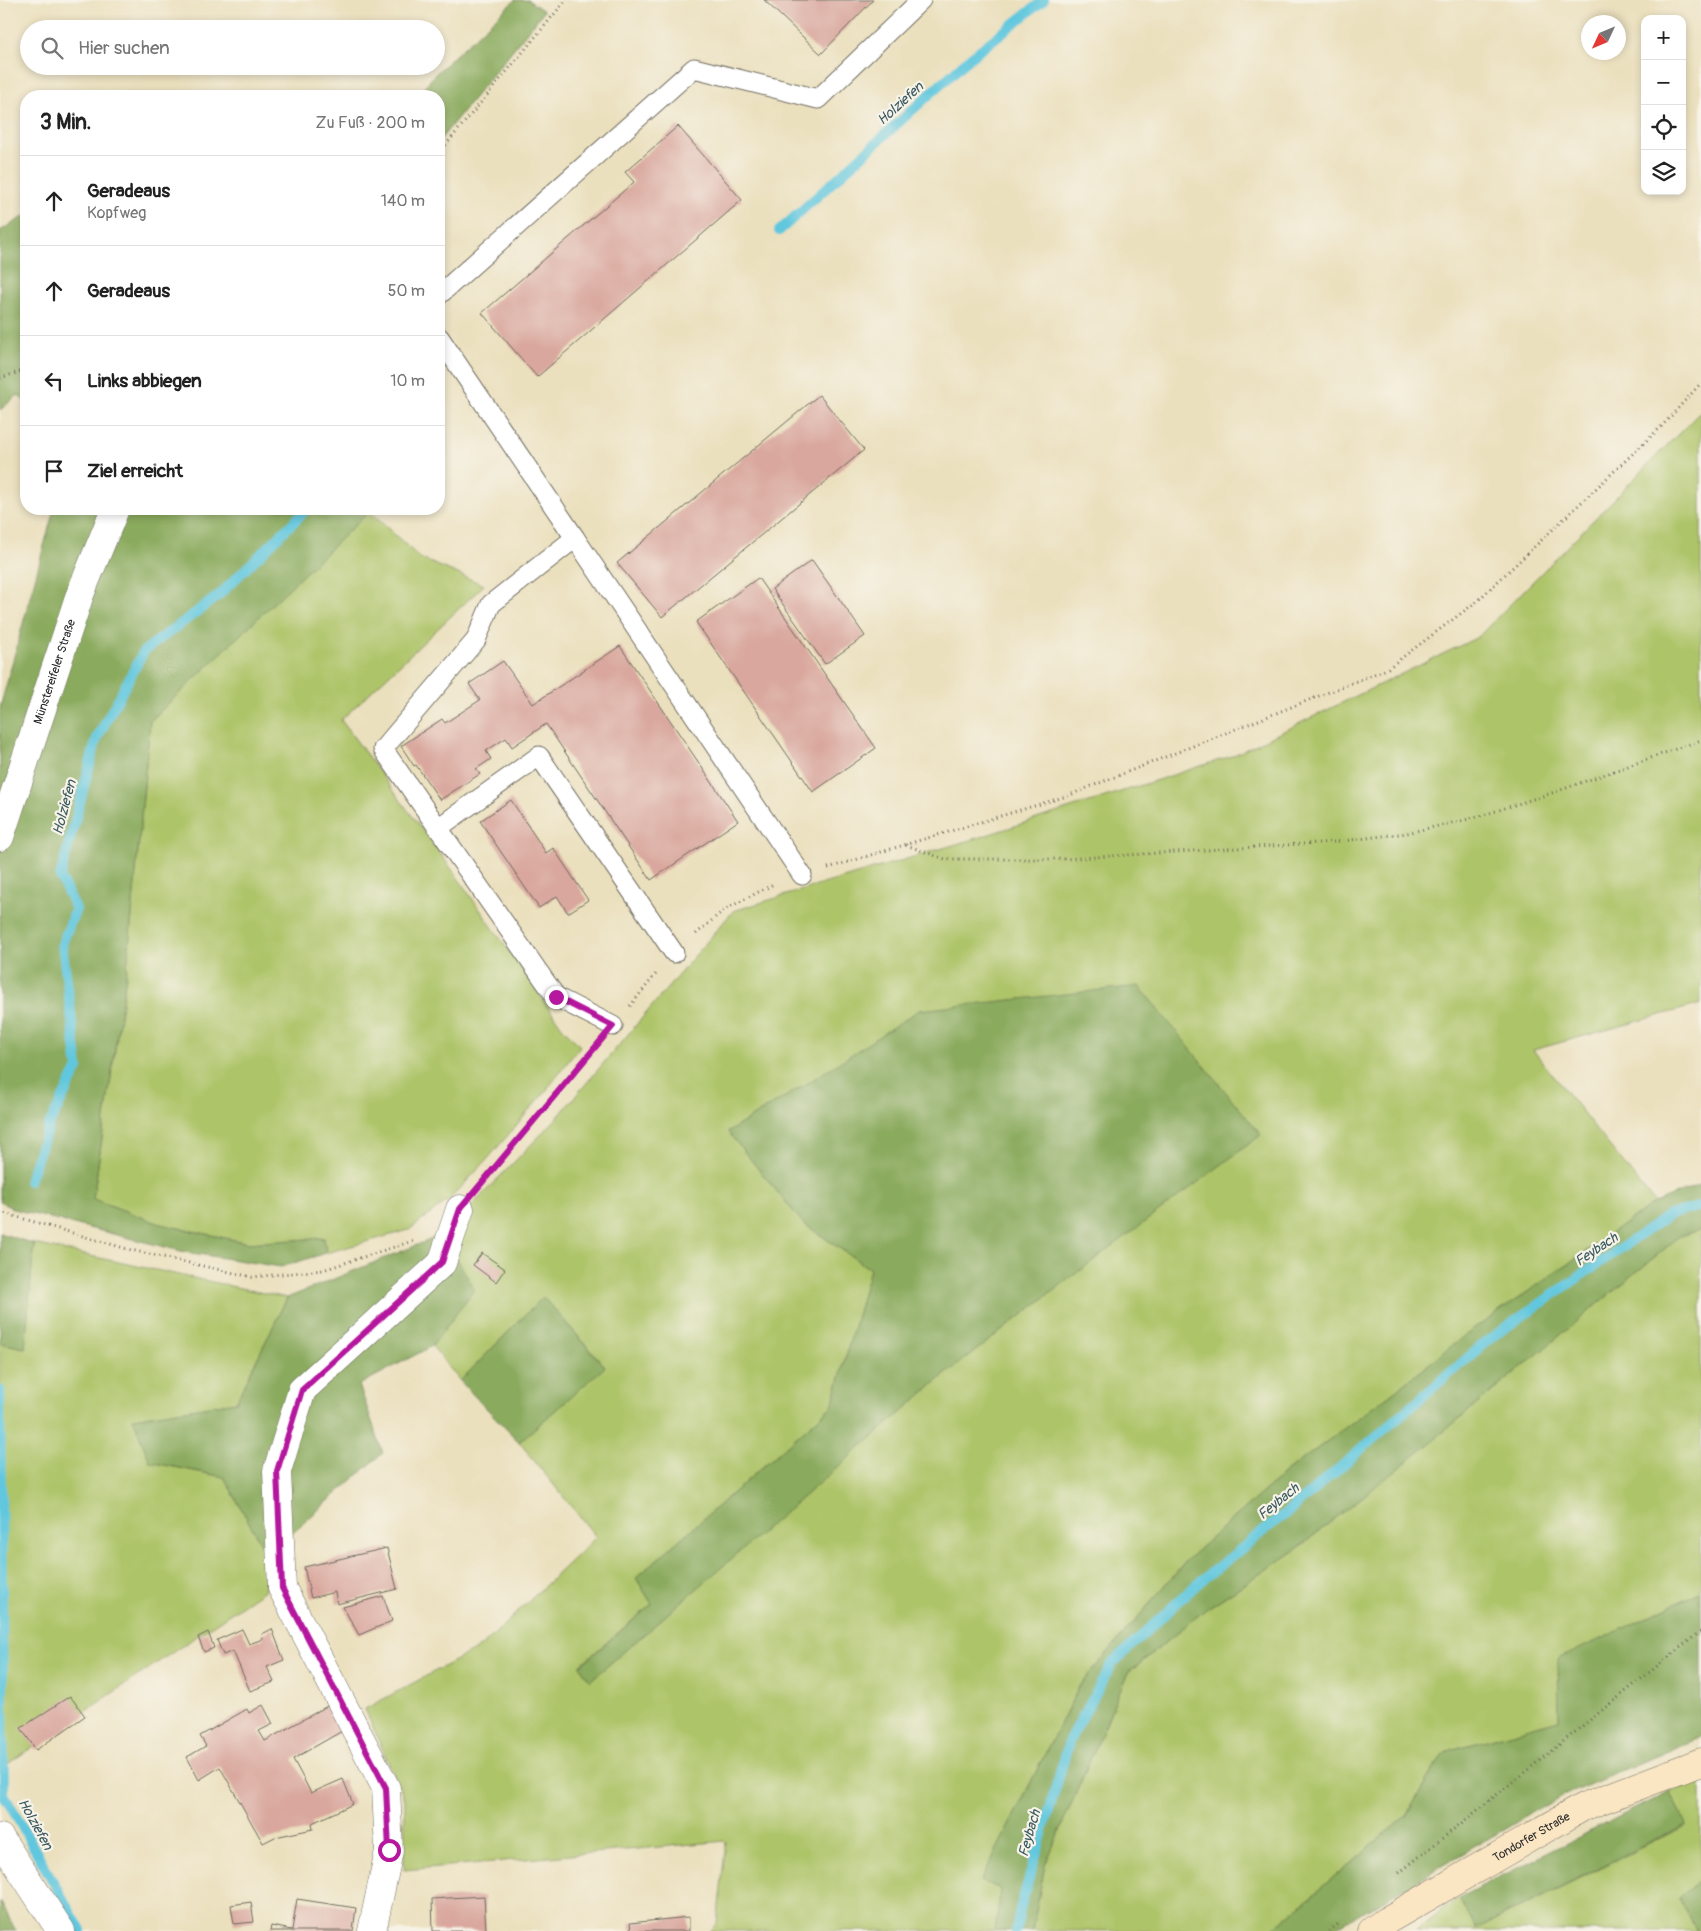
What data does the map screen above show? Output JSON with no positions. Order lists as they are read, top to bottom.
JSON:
{
  "streets": {
    "main road": ["Tondorfer Straße"],
    "street": ["Münstereifeler Straße"]
  },
  "water": ["Holziefen", "Feybach"],
  "north": "bottom left",
  "page": {
    "map_buttons": ["+", "−"],
    "search": "Hier suchen",
    "heading": ["3 Min.", "Zu Fuß · 200 m"],
    "list": [
      ["Geradeaus", "Kopfweg", "140 m"],
      ["Geradeaus", "50 m"],
      ["Links abbiegen", "10 m"],
      "Ziel erreicht"
    ]
  }
}
